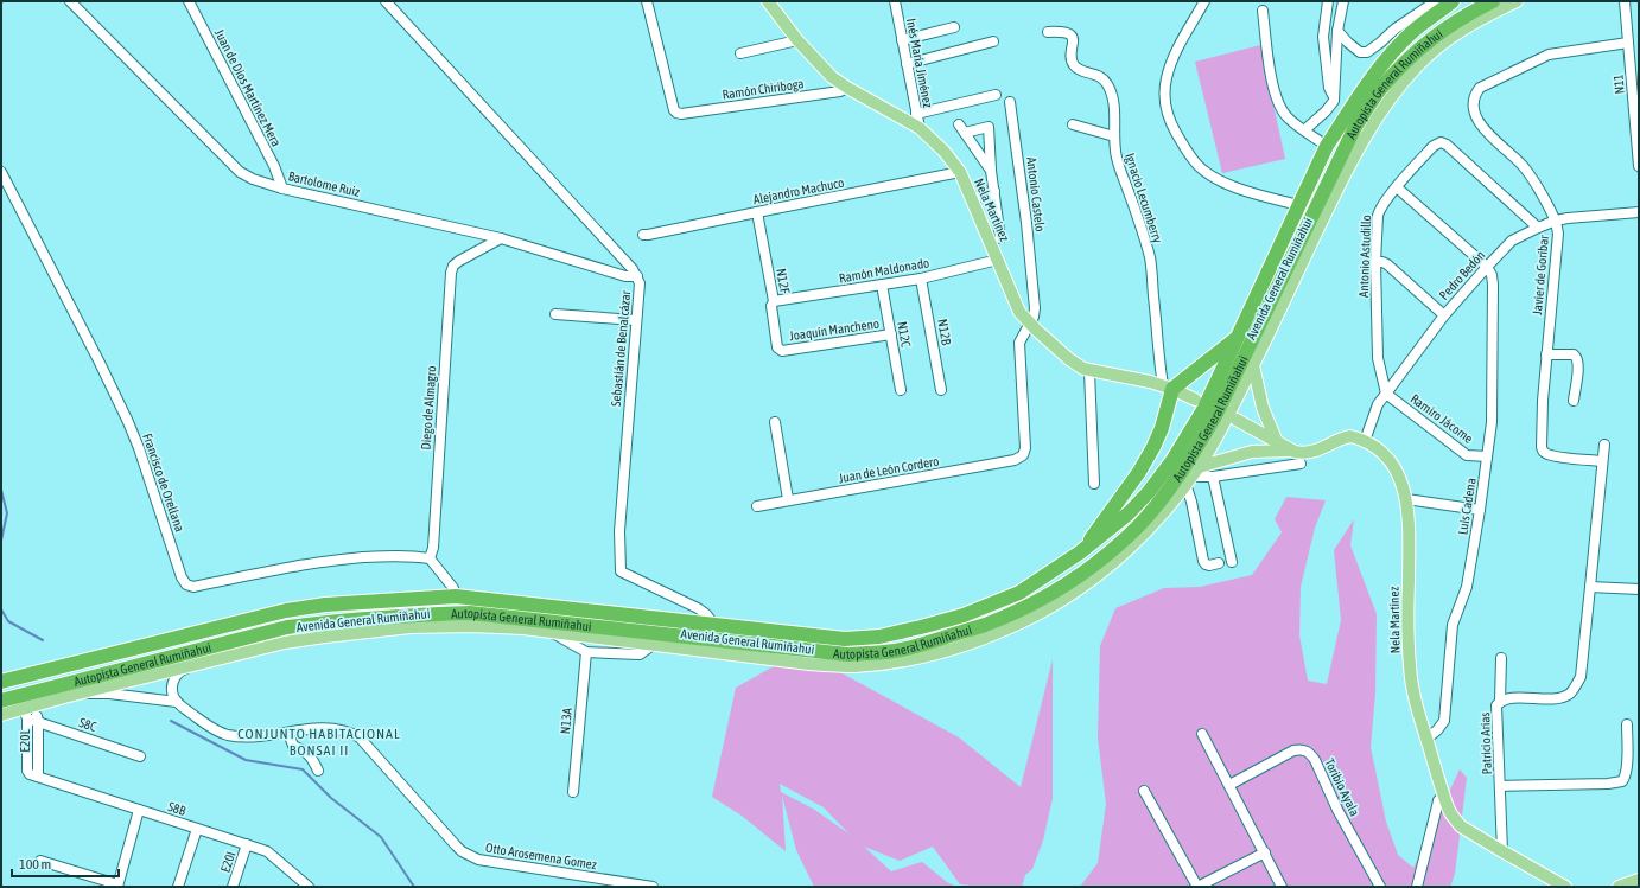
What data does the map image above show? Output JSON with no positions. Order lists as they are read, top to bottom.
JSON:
{
  "streets": {
    "highway": ["Autopista General Rumiñahui"],
    "main road": ["Nela Martínez", "Avenida General Rumiñahui"],
    "street": [
      "Inés María Jiménez",
      "N11",
      "Juan de Dios Martínez Mera",
      "Ramón Chiriboga",
      "Bartolome Ruiz",
      "Alejandro Machuco",
      "Antonio Castelo",
      "Ignacio Lecumberry",
      "Antonio Astudillo",
      "Ramón Maldonado",
      "Pedro Bedón",
      "Javier de Goribar",
      "N12F",
      "Joaquín Mancheno",
      "N12B",
      "N12C",
      "Sebastián de Benalcázar",
      "Diego de Almagro",
      "Ramiro Jácome",
      "Juan de León Cordero",
      "Francisco de Orellana",
      "Luis Cadena",
      "N13A",
      "S8C",
      "E20L",
      "Patricio Arias",
      "Toribio Ayala",
      "S8B",
      "Otto Arosemena Gomez",
      "E20I"
    ]
  },
  "crossings": [
    ["Inés María Jiménez", "Nela Martínez"],
    ["N11", "Javier de Goribar"],
    ["Autopista General Rumiñahui", "Sebastián de Benalcázar"],
    ["Juan de Dios Martínez Mera", "Bartolome Ruiz"],
    ["Ramón Chiriboga", "Nela Martínez"],
    ["Bartolome Ruiz", "Sebastián de Benalcázar"],
    ["Bartolome Ruiz", "Diego de Almagro"],
    ["Alejandro Machuco", "Nela Martínez"],
    ["Alejandro Machuco", "N12F"],
    ["Antonio Castelo", "Nela Martínez"],
    ["Antonio Castelo", "Juan de León Cordero"],
    ["Ignacio Lecumberry", "Nela Martínez"],
    ["Nela Martínez", "Ramón Maldonado"],
    ["Nela Martínez", "Pedro Bedón"],
    ["Nela Martínez", "Luis Cadena"],
    ["Nela Martínez", "Patricio Arias"],
    ["Antonio Astudillo", "Pedro Bedón"],
    ["Antonio Astudillo", "Ramiro Jácome"],
    ["Ramón Maldonado", "N12F"],
    ["Ramón Maldonado", "N12B"],
    ["Ramón Maldonado", "N12C"],
    ["Pedro Bedón", "Javier de Goribar"],
    ["Pedro Bedón", "Ramiro Jácome"],
    ["Pedro Bedón", "Luis Cadena"],
    ["Javier de Goribar", "Patricio Arias"],
    ["Avenida General Rumiñahui", "E20L"],
    ["Avenida General Rumiñahui", "Otto Arosemena Gomez"],
    ["N12F", "Joaquín Mancheno"],
    ["Joaquín Mancheno", "N12C"],
    ["Diego de Almagro", "Francisco de Orellana"],
    ["Ramiro Jácome", "Luis Cadena"],
    ["S8C", "E20L"],
    ["E20L", "S8B"],
    ["S8B", "E20I"]
  ],
  "districts": ["CONJUNTO HABITACIONAL BONSAI II"],
  "scale_bar": "100 m"
}
